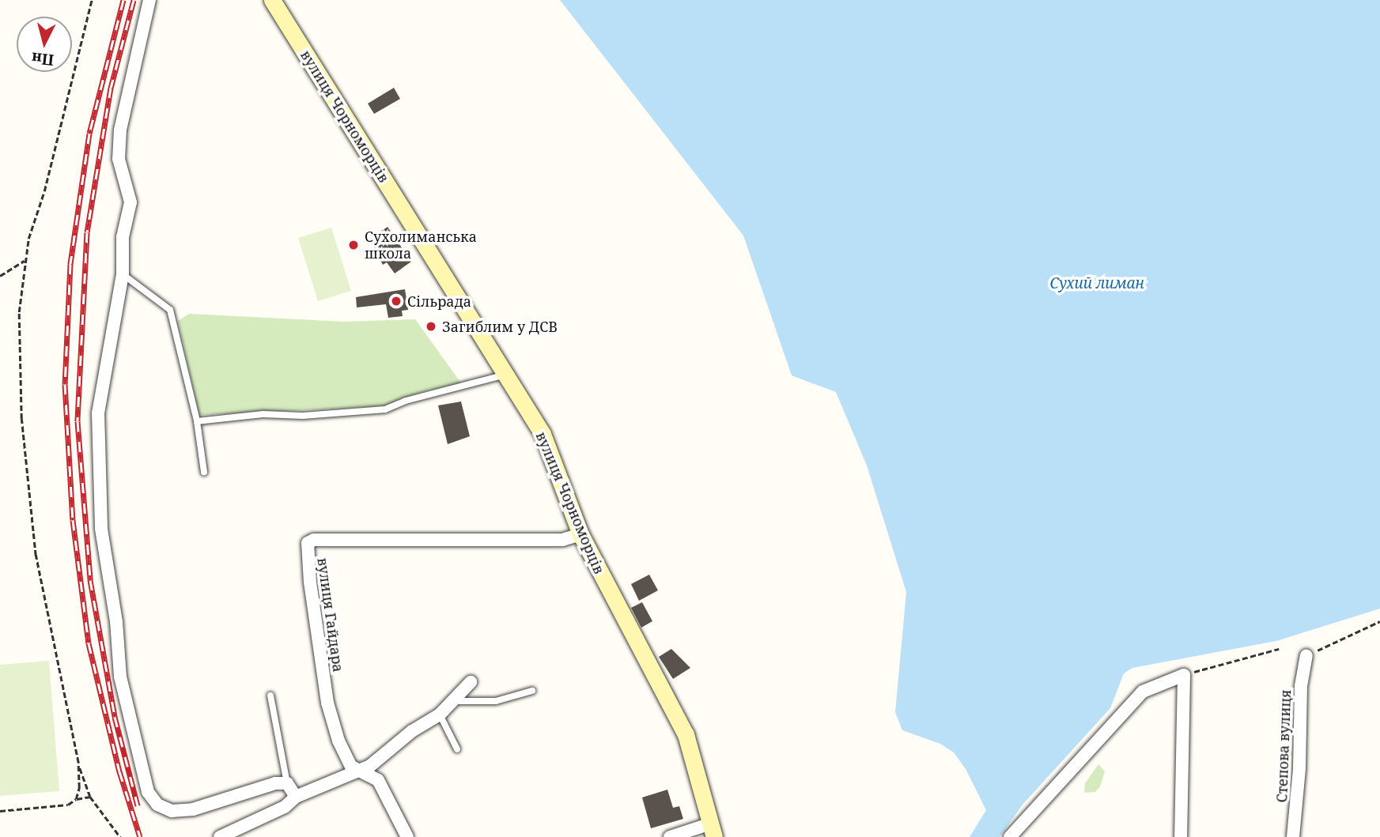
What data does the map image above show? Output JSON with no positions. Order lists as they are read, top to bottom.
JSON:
{
  "streets": {
    "main road": ["вулиця Чорноморців"],
    "street": ["вулиця Гайдара", "Степова вулиця"]
  },
  "crossings": [
    ["вулиця Чорноморців", "вулиця Гайдара"]
  ],
  "water": ["Сухий лиман"],
  "places": ["Сухолиманська школа", "Сільрада", "Загиблим у ДСВ"],
  "north": "bottom"
}
